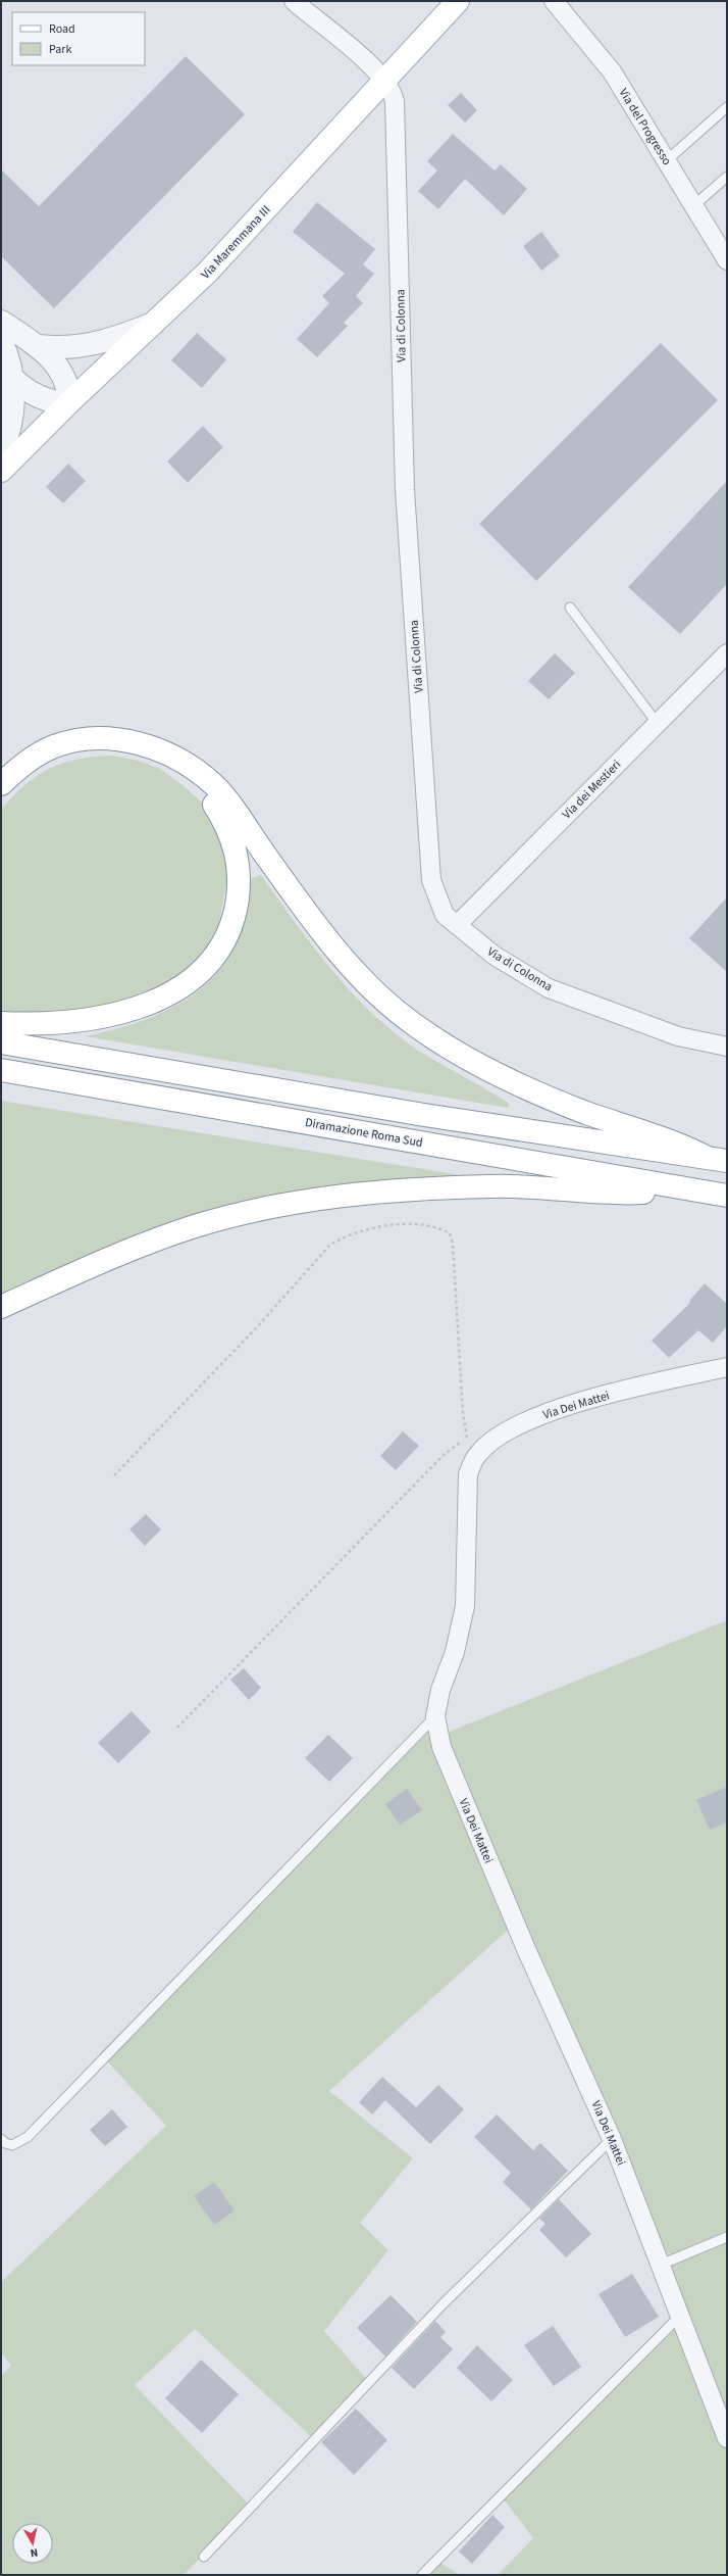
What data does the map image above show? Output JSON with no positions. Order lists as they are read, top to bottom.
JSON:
{
  "streets": {
    "main road": ["Via Maremmana III", "Diramazione Roma Sud"],
    "street": [
      "Via del Progresso",
      "Via di Colonna",
      "Via dei Mestieri",
      "Via Dei Mattei"
    ]
  },
  "crossings": [
    ["Via Maremmana III", "Via di Colonna"],
    ["Via di Colonna", "Via dei Mestieri"]
  ],
  "legend": ["Road", "Park"],
  "north": "bottom"
}
